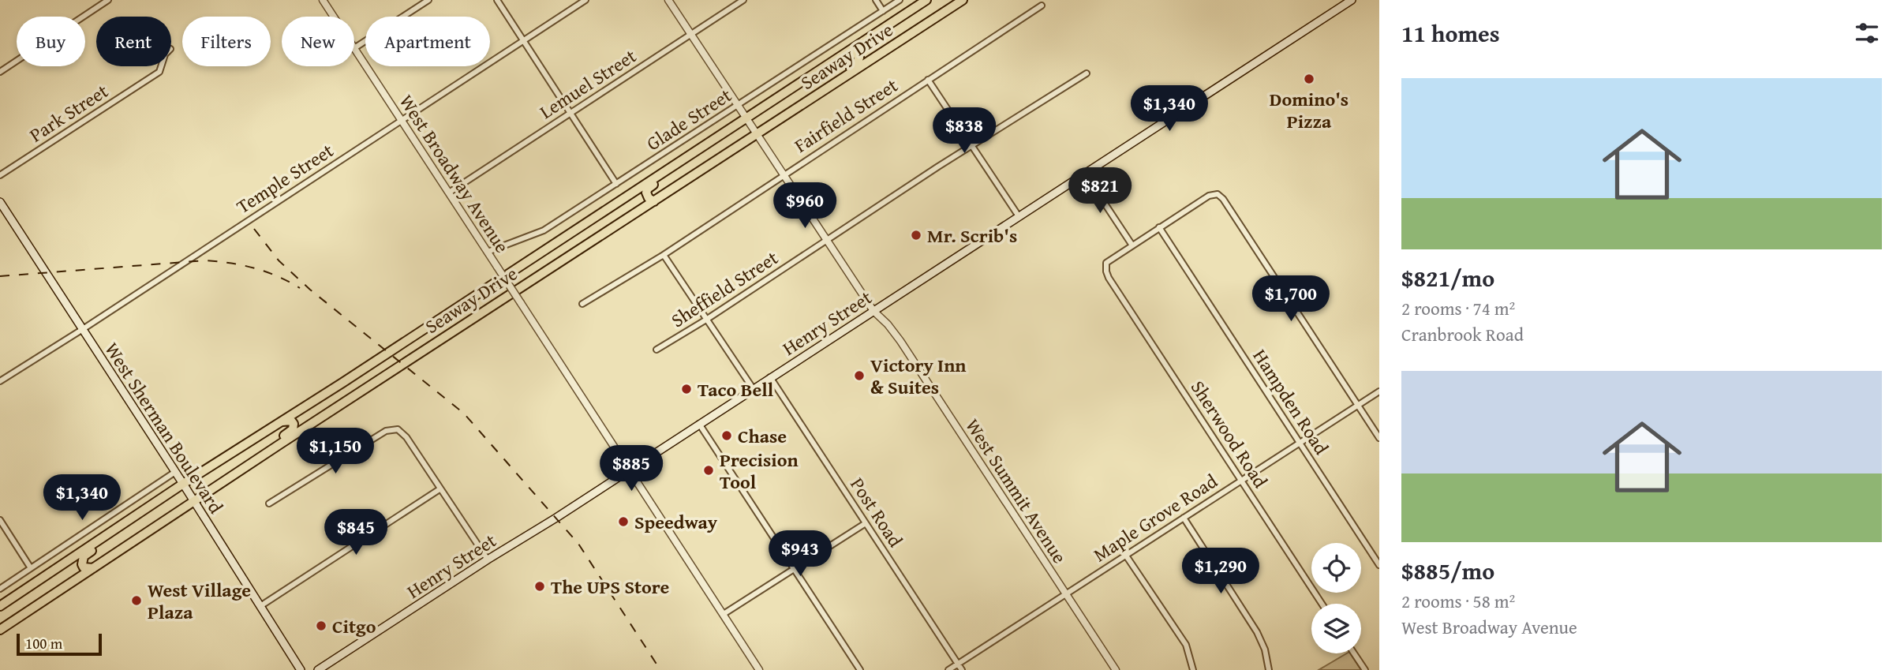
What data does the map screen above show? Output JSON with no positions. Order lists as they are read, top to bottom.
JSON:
{
  "streets": {
    "highway": ["Seaway Drive"],
    "main road": ["Henry Street", "West Sherman Boulevard"],
    "street": [
      "Lemuel Street",
      "Park Street",
      "Fairfield Street",
      "Glade Street",
      "West Broadway Avenue",
      "Temple Street",
      "Sheffield Street",
      "Hampden Road",
      "Sherwood Road",
      "West Summit Avenue",
      "Post Road",
      "Maple Grove Road"
    ]
  },
  "crossings": [
    ["Seaway Drive", "West Sherman Boulevard"],
    ["Seaway Drive", "West Summit Avenue"],
    ["Lemuel Street", "West Broadway Avenue"],
    ["Lemuel Street", "West Summit Avenue"],
    ["Fairfield Street", "West Summit Avenue"],
    ["Glade Street", "West Broadway Avenue"],
    ["Glade Street", "West Summit Avenue"],
    ["West Broadway Avenue", "Temple Street"],
    ["West Broadway Avenue", "Henry Street"],
    ["Temple Street", "West Sherman Boulevard"],
    ["Sheffield Street", "West Summit Avenue"],
    ["Henry Street", "West Summit Avenue"],
    ["Henry Street", "Post Road"],
    ["Hampden Road", "Maple Grove Road"],
    ["Sherwood Road", "Maple Grove Road"],
    ["West Summit Avenue", "Maple Grove Road"],
    ["Post Road", "Maple Grove Road"]
  ],
  "places": [
    "Domino's Pizza",
    "Mr. Scrib's",
    "Victory Inn & Suites",
    "Taco Bell",
    "Chase",
    "Precision Tool",
    "Speedway",
    "The UPS Store",
    "West Village Plaza",
    "Citgo"
  ],
  "scale_bar": "100 m",
  "page": {
    "heading": "11 homes",
    "chip": [
      "Buy",
      "Rent",
      "Filters",
      "New",
      "Apartment"
    ],
    "list": [
      {
        "name": "$821/mo",
        "note": "2 rooms · 74 m² · Cranbrook Road"
      },
      {
        "name": "$885/mo",
        "note": "2 rooms · 58 m² · West Broadway Avenue"
      }
    ],
    "price": [
      "$1,340",
      "$838",
      "$821",
      "$960",
      "$1,700",
      "$1,150",
      "$885",
      "$1,340",
      "$845",
      "$943",
      "$1,290"
    ],
    "scale": "100 m"
  }
}
